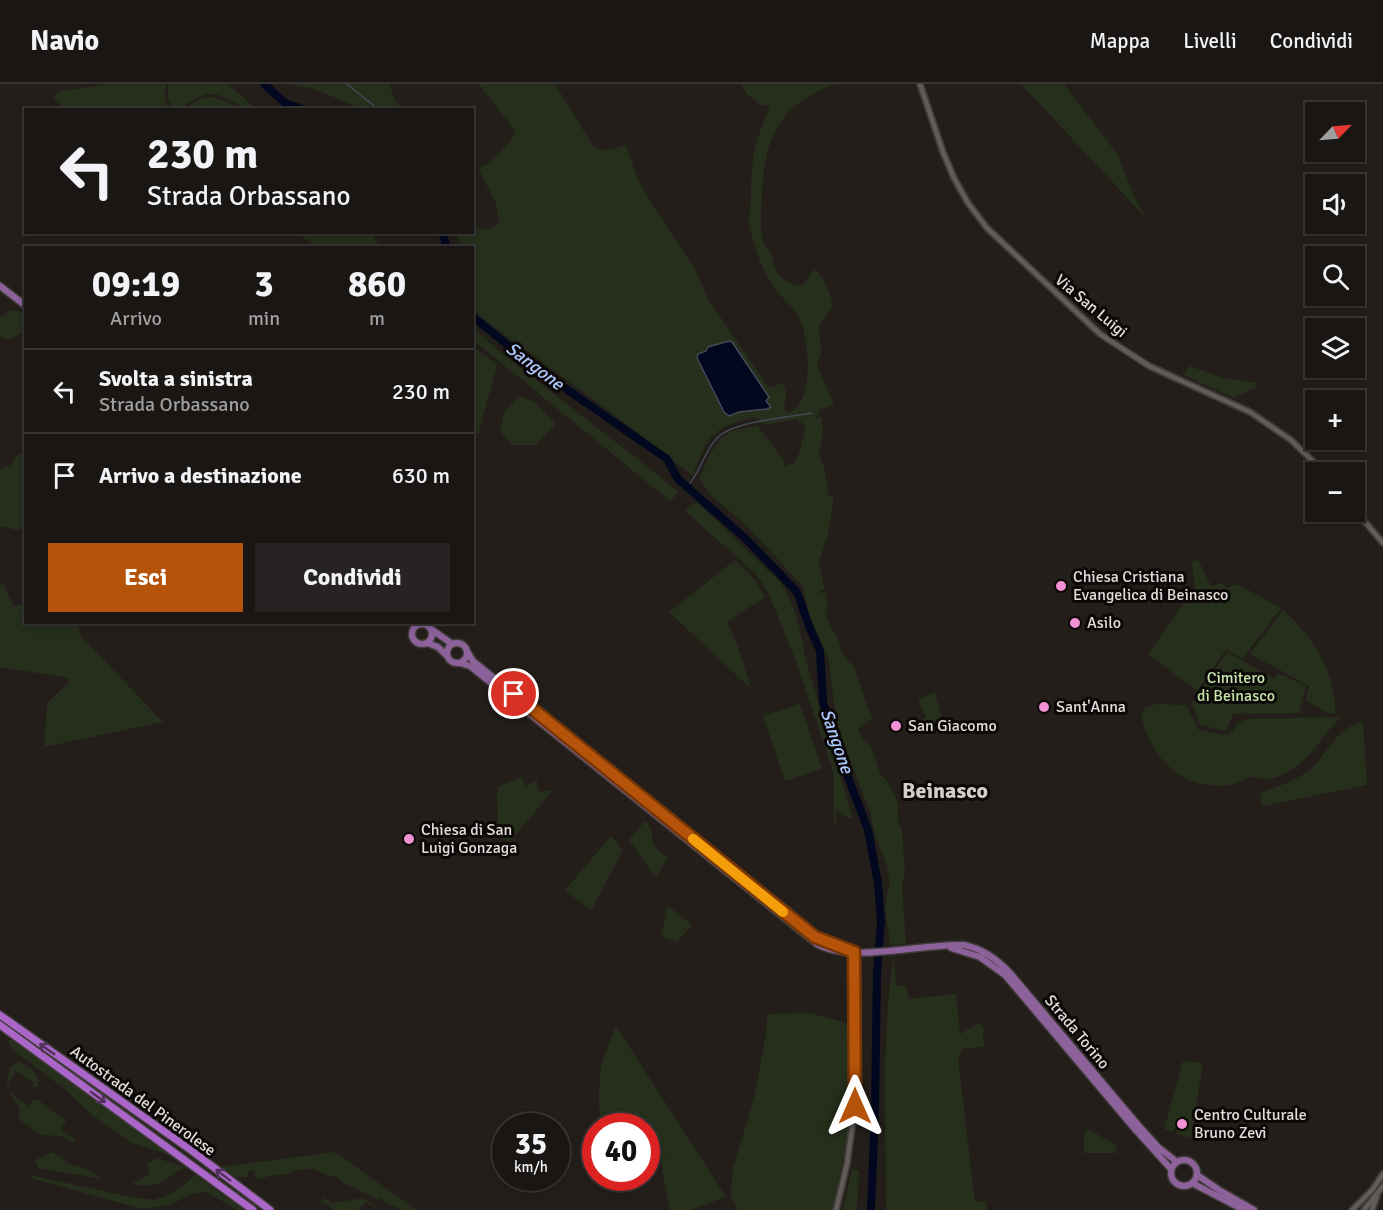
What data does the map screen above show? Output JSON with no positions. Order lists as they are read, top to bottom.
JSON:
{
  "streets": {
    "highway": ["Autostrada del Pinerolese"],
    "main road": ["Strada Torino"],
    "street": ["Via San Luigi"]
  },
  "districts": ["Beinasco"],
  "water": ["Sangone"],
  "parks": ["Cimitero di Beinasco"],
  "places": [
    "Chiesa Cristiana Evangelica di Beinasco",
    "Asilo",
    "Sant'Anna",
    "San Giacomo",
    "Chiesa di San Luigi Gonzaga",
    "Centro Culturale Bruno Zevi"
  ],
  "north": "top right",
  "page": {
    "header": "Navio",
    "nav": ["Mappa", "Livelli", "Condividi"],
    "map_buttons": ["+", "−"],
    "turn": ["230 m", "Strada Orbassano"],
    "eta": [
      "09:19",
      "Arrivo",
      "3",
      "min",
      "860",
      "m"
    ],
    "list": [
      {
        "name": "Svolta a sinistra",
        "note": "Strada Orbassano",
        "value": "230 m"
      },
      {
        "name": "Arrivo a destinazione",
        "value": "630 m"
      }
    ],
    "buttons": ["Esci", "Condividi"],
    "speed": "35 km/h",
    "limit": "40"
  }
}
